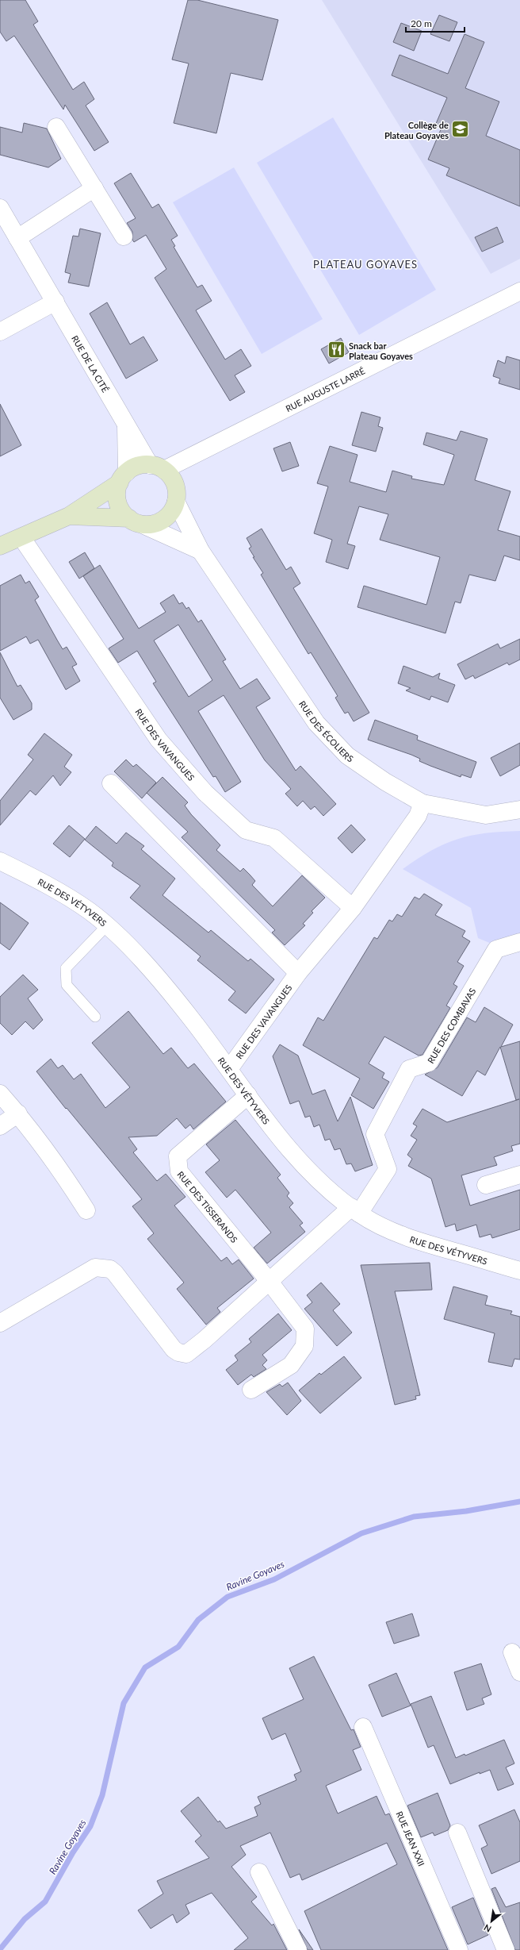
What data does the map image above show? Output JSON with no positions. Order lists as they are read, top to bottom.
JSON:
{
  "streets": {
    "street": [
      "RUE DE LA CITÉ",
      "RUE AUGUSTE LARRÉ",
      "RUE DES ÉCOLIERS",
      "RUE DES VAVANGUES",
      "RUE DES VÉTYVERS",
      "RUE DES COMBAVAS",
      "RUE DES TISSERANDS",
      "RUE JEAN XXII"
    ]
  },
  "crossings": [
    ["RUE DE LA CITÉ", "RUE AUGUSTE LARRÉ"],
    ["RUE DE LA CITÉ", "RUE DES ÉCOLIERS"],
    ["RUE AUGUSTE LARRÉ", "RUE DES ÉCOLIERS"],
    ["RUE DES ÉCOLIERS", "RUE DES VAVANGUES"],
    ["RUE DES VAVANGUES", "RUE DES VÉTYVERS"],
    ["RUE DES VÉTYVERS", "RUE DES COMBAVAS"],
    ["RUE DES VÉTYVERS", "RUE DES TISSERANDS"]
  ],
  "districts": ["PLATEAU GOYAVES"],
  "water": ["Ravine Goyaves"],
  "places": {
    "school or university": ["Collège de Plateau Goyaves"],
    "restaurant": ["Snack bar Plateau Goyaves"]
  },
  "scale_bar": "20 m",
  "north": "bottom left"
}
